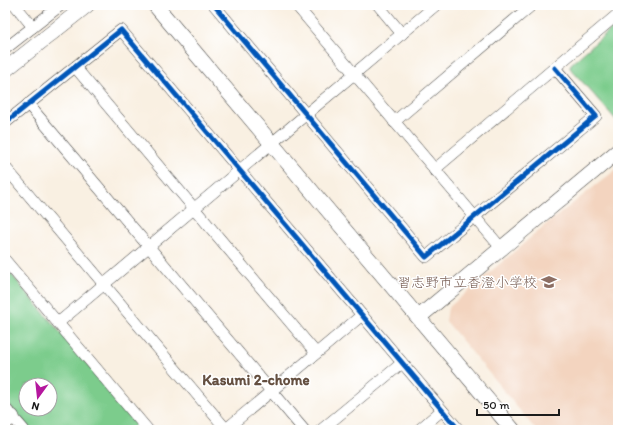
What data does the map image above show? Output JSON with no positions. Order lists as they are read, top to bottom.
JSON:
{
  "districts": ["Kasumi 2-chome"],
  "places": {
    "school or university": ["習志野市立香澄小学校"]
  },
  "scale_bar": "50 m",
  "north": "bottom"
}
